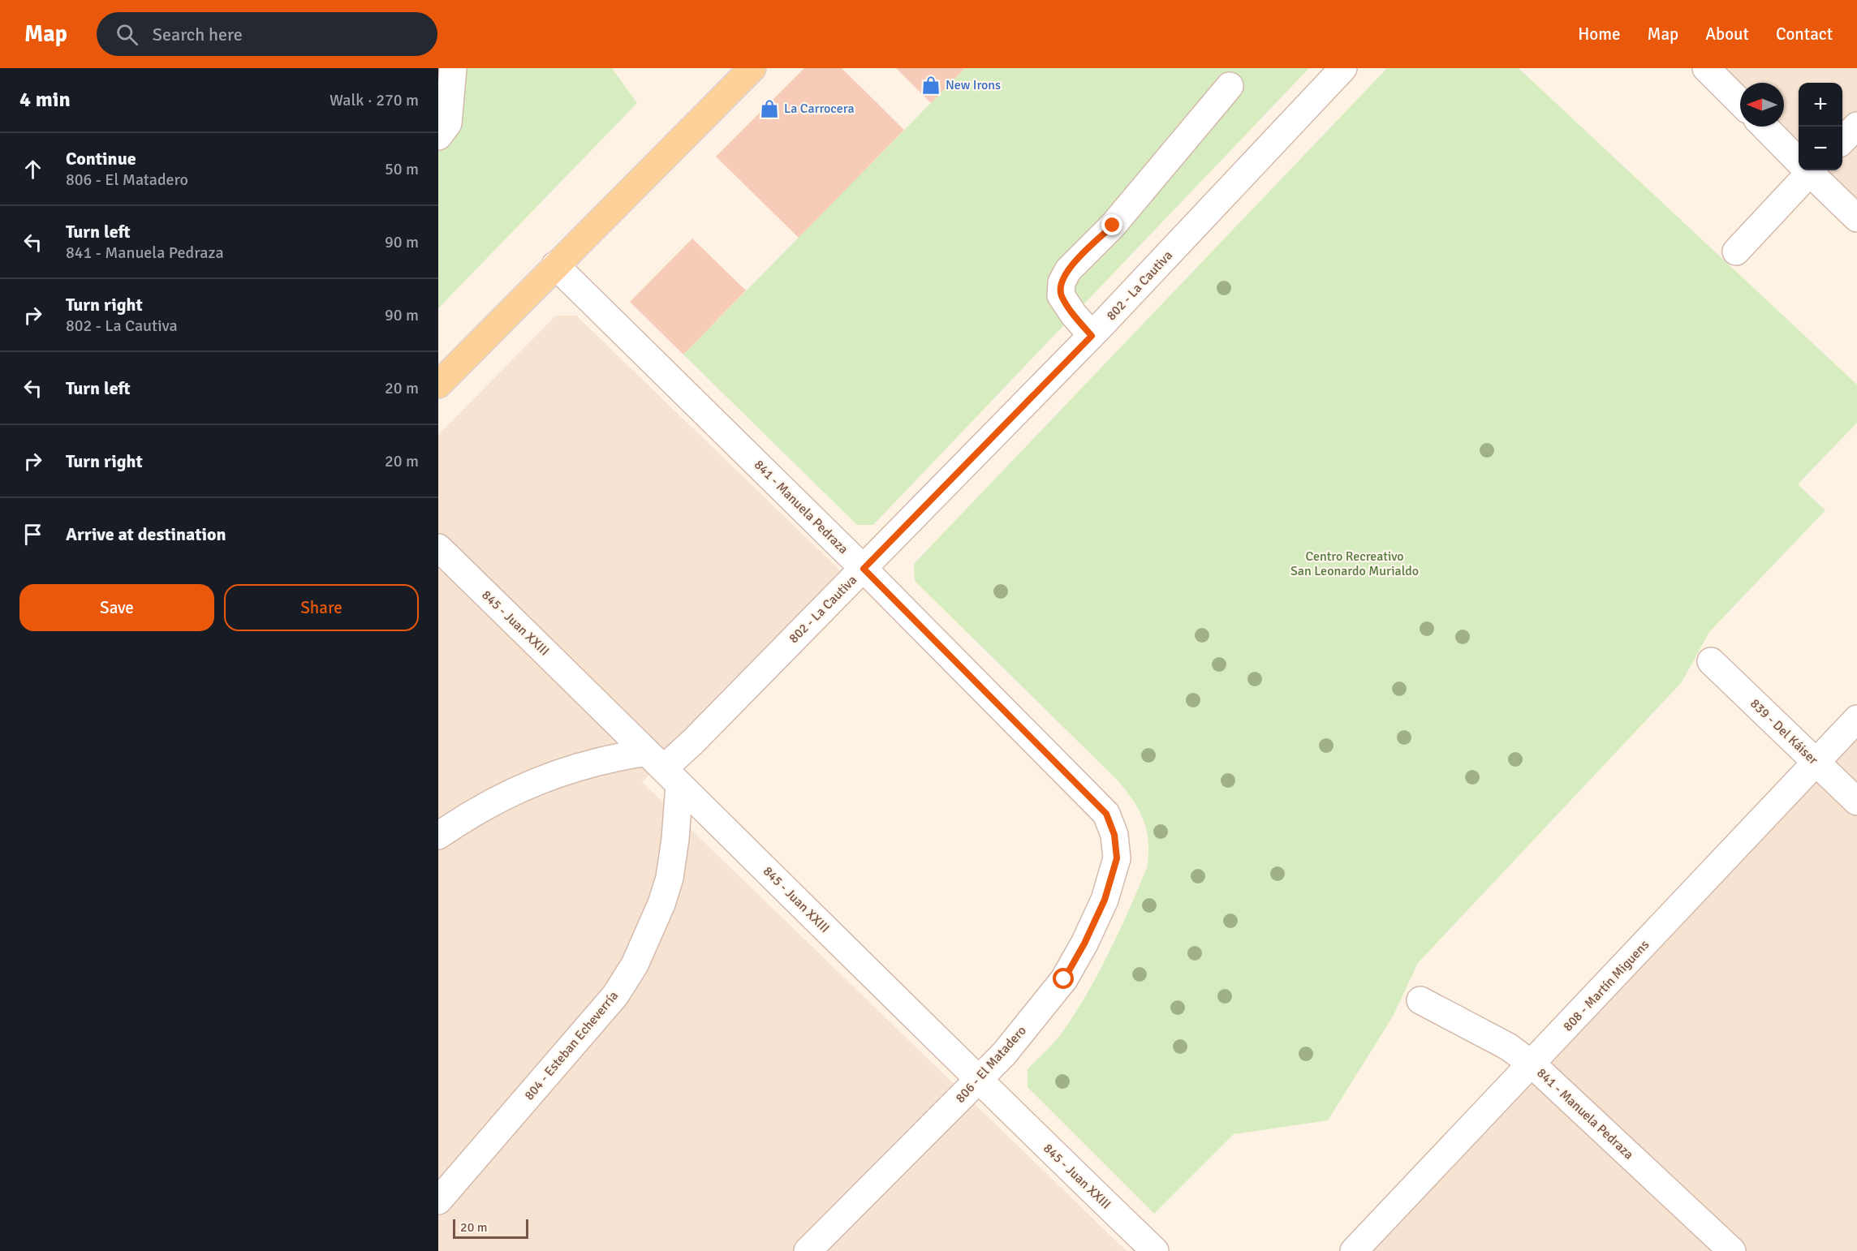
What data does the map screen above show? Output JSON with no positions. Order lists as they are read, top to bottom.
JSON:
{
  "streets": {
    "street": [
      "802 - La Cautiva",
      "841 - Manuela Pedraza",
      "845 - Juan XXIII",
      "839 - Del Káiser",
      "808 - Martín Miguens",
      "804 - Esteban Echeverría",
      "806 - El Matadero"
    ]
  },
  "crossings": [
    ["802 - La Cautiva", "841 - Manuela Pedraza"],
    ["802 - La Cautiva", "845 - Juan XXIII"],
    ["802 - La Cautiva", "804 - Esteban Echeverría"],
    ["841 - Manuela Pedraza", "808 - Martín Miguens"],
    ["841 - Manuela Pedraza", "806 - El Matadero"],
    ["845 - Juan XXIII", "804 - Esteban Echeverría"],
    ["845 - Juan XXIII", "806 - El Matadero"],
    ["839 - Del Káiser", "808 - Martín Miguens"]
  ],
  "parks": ["Centro Recreativo San Leonardo Murialdo"],
  "places": {
    "shop": ["New Irons", "La Carrocera"]
  },
  "scale_bar": "20 m",
  "north": "left",
  "page": {
    "header": "Map",
    "search": "Search here",
    "nav": [
      "Home",
      "Map",
      "About",
      "Contact"
    ],
    "heading": ["4 min", "Walk · 270 m"],
    "map_buttons": ["+", "−"],
    "list": [
      ["Continue", "806 - El Matadero", "50 m"],
      ["Turn left", "841 - Manuela Pedraza", "90 m"],
      ["Turn right", "802 - La Cautiva", "90 m"],
      ["Turn left", "20 m"],
      ["Turn right", "20 m"],
      "Arrive at destination"
    ],
    "buttons": ["Save", "Share"],
    "scale": "20 m"
  }
}
